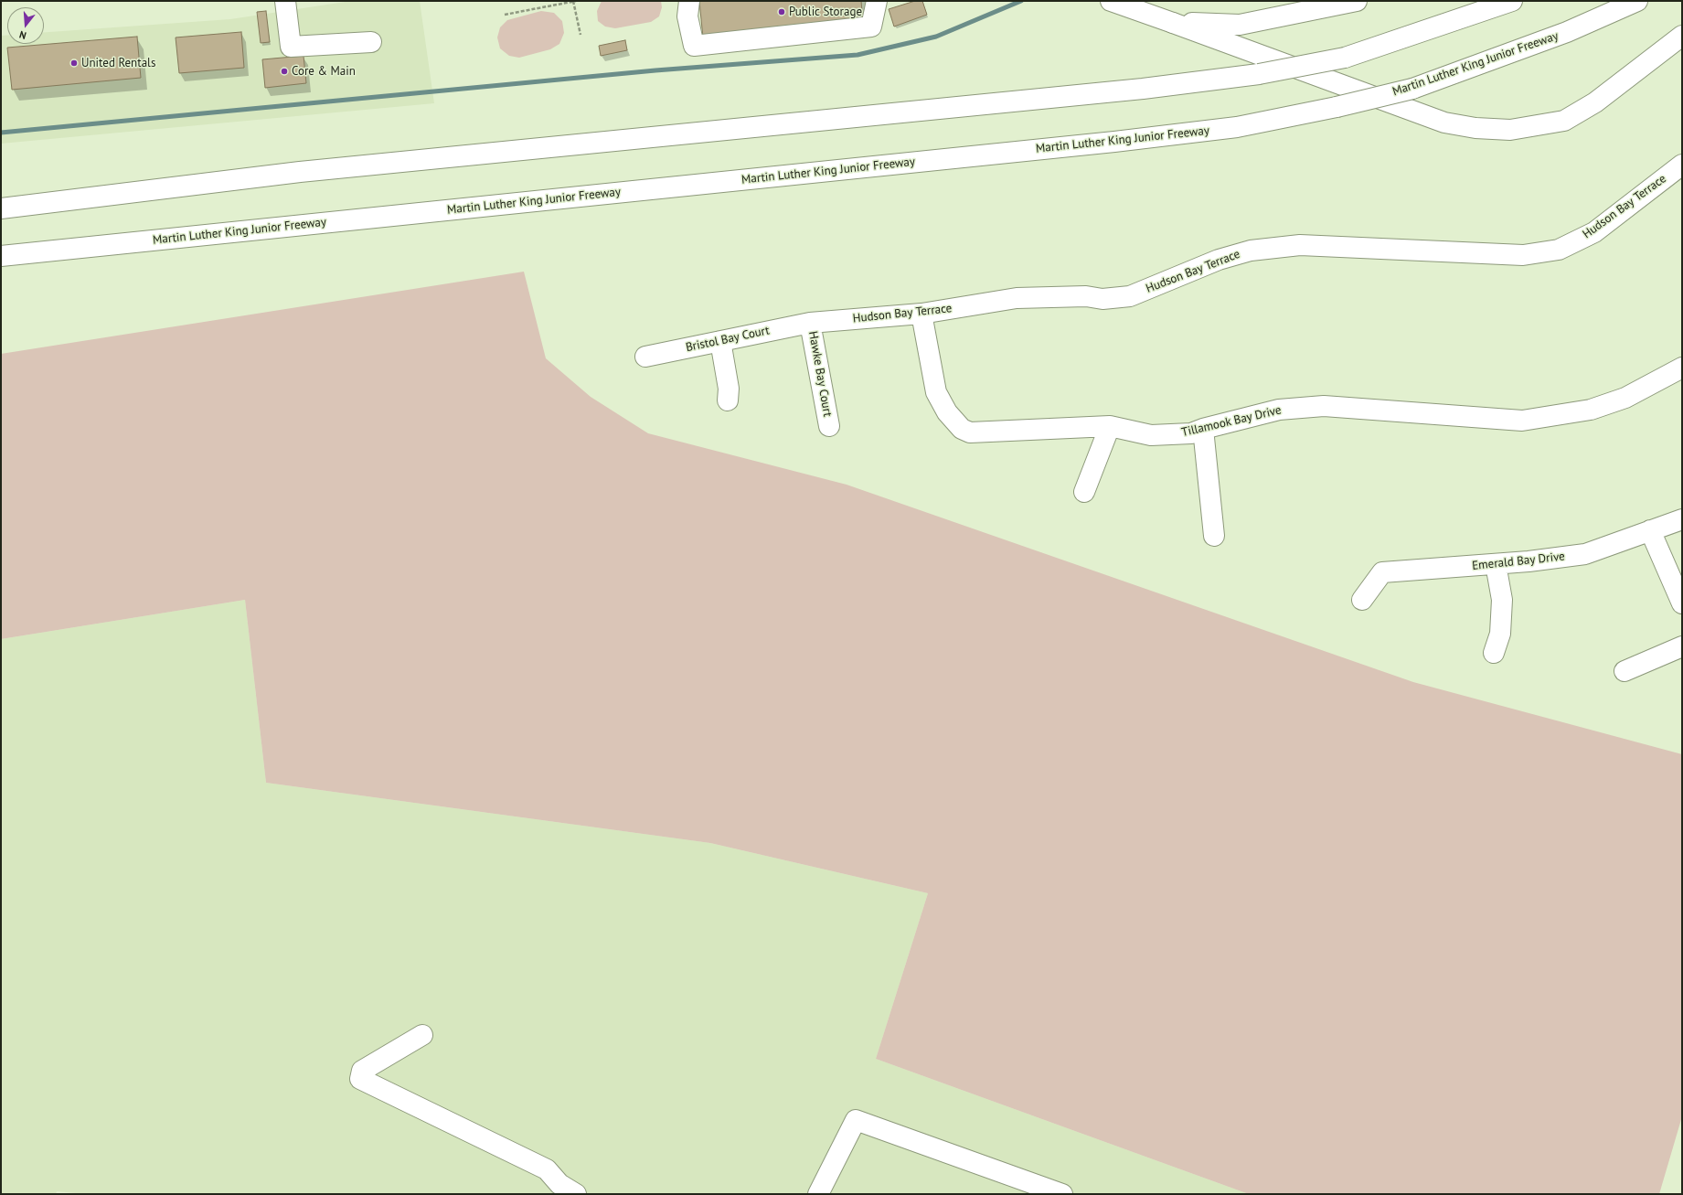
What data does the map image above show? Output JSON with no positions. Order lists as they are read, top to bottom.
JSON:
{
  "streets": {
    "main road": [
      "Martin Luther King Junior Freeway",
      "Hudson Bay Terrace",
      "Bristol Bay Court",
      "Hawke Bay Court",
      "Tillamook Bay Drive",
      "Emerald Bay Drive"
    ]
  },
  "crossings": [
    ["Hudson Bay Terrace", "Bristol Bay Court"],
    ["Hudson Bay Terrace", "Hawke Bay Court"],
    ["Hudson Bay Terrace", "Tillamook Bay Drive"],
    ["Bristol Bay Court", "Hawke Bay Court"]
  ],
  "places": ["Public Storage", "United Rentals", "Core & Main"],
  "north": "bottom"
}
